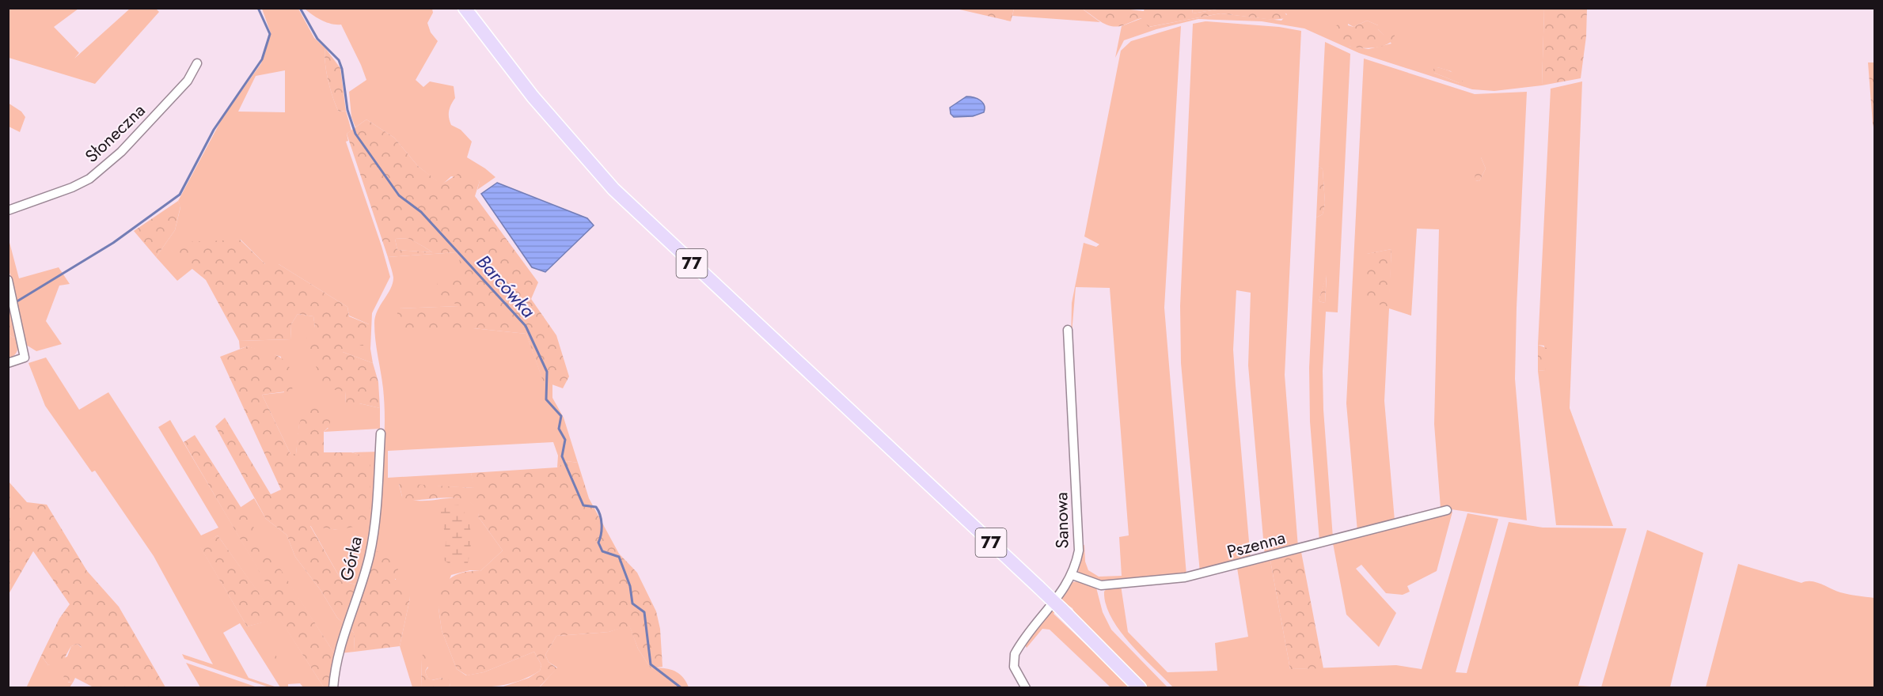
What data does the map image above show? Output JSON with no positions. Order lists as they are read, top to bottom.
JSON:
{
  "streets": {
    "main road": ["77"],
    "street": [
      "Słoneczna",
      "Sanowa",
      "Pszenna",
      "Górka"
    ]
  },
  "crossings": [
    ["Sanowa", "Pszenna"]
  ],
  "water": ["Barcówka"]
}
